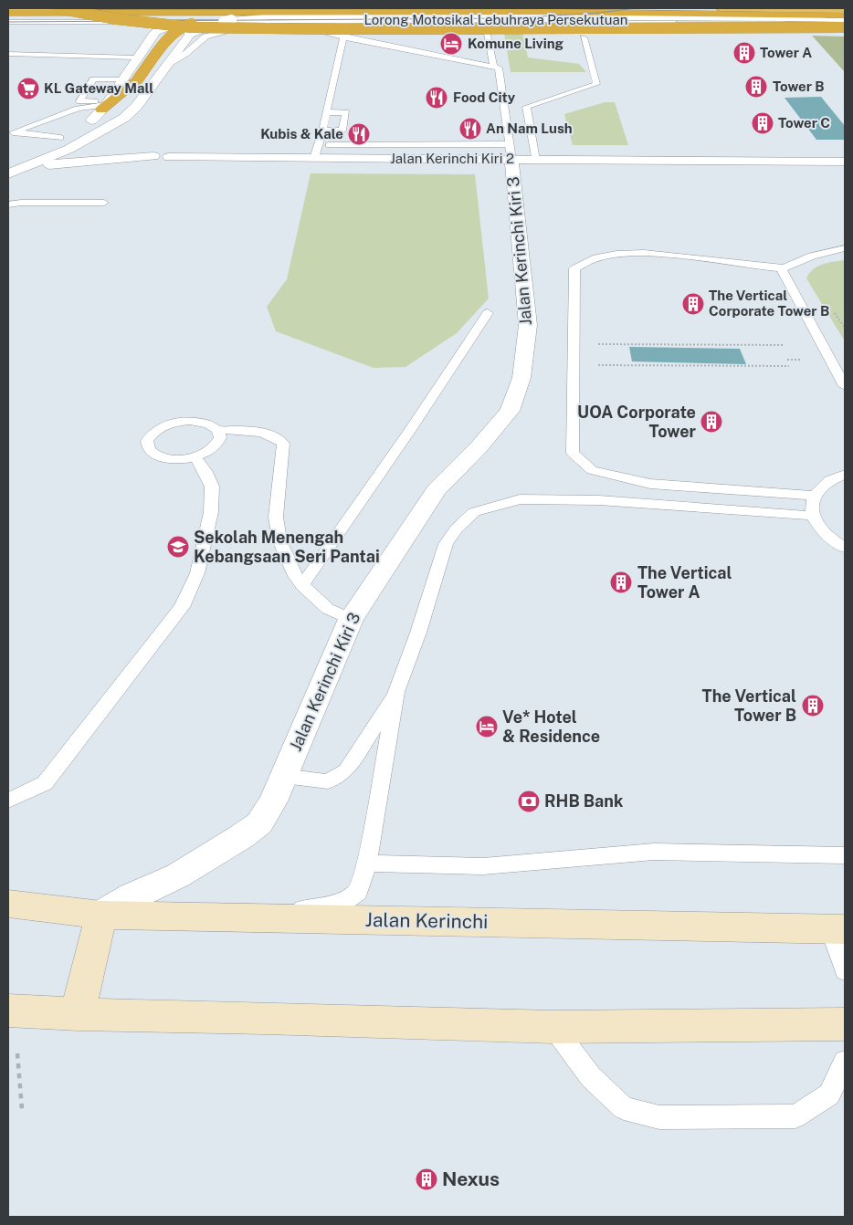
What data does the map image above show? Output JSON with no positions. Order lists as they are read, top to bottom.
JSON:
{
  "streets": {
    "main road": ["Jalan Kerinchi"],
    "street": ["Jalan Kerinchi Kiri 2", "Jalan Kerinchi Kiri 3"],
    "lane": ["Lorong Motosikal Lebuhraya Persekutuan"]
  },
  "crossings": [
    ["Jalan Kerinchi Kiri 2", "Jalan Kerinchi Kiri 3"],
    ["Jalan Kerinchi Kiri 3", "Jalan Kerinchi"]
  ],
  "places": {
    "hotel": ["Komune Living", "Ve* Hotel & Residence"],
    "building": [
      "Tower A",
      "Tower B",
      "Tower C",
      "The Vertical Corporate Tower B",
      "UOA Corporate Tower",
      "The Vertical Tower A",
      "The Vertical Tower B",
      "Nexus"
    ],
    "supermarket": ["KL Gateway Mall"],
    "restaurant": ["Food City", "An Nam Lush", "Kubis & Kale"],
    "school or university": ["Sekolah Menengah Kebangsaan Seri Pantai"],
    "bank": ["RHB Bank"]
  }
}
